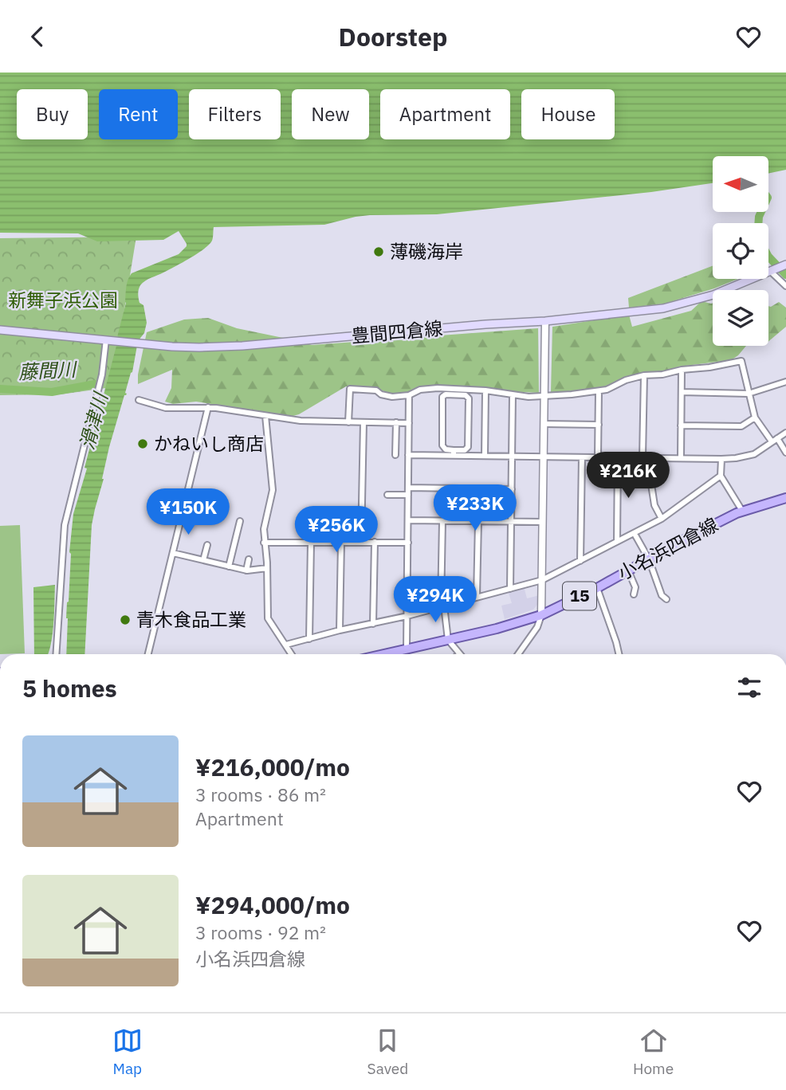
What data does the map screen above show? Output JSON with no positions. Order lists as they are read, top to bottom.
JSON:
{
  "streets": {
    "main road": ["豊間四倉線", "小名浜四倉線", "15"]
  },
  "water": ["藤間川", "滑津川"],
  "parks": ["新舞子浜公園"],
  "places": ["薄磯海岸", "かねいし商店", "青木食品工業"],
  "north": "left",
  "page": {
    "header": "Doorstep",
    "chip": [
      "Buy",
      "Rent",
      "Filters",
      "New",
      "Apartment",
      "House"
    ],
    "price": [
      "¥216K",
      "¥233K",
      "¥150K",
      "¥256K",
      "¥294K"
    ],
    "heading": "5 homes",
    "list": [
      {
        "name": "¥216,000/mo",
        "note": "3 rooms · 86 m² · Apartment"
      },
      {
        "name": "¥294,000/mo",
        "note": "3 rooms · 92 m² · 小名浜四倉線"
      }
    ],
    "tabs": ["Map", "Saved", "Home"]
  }
}
